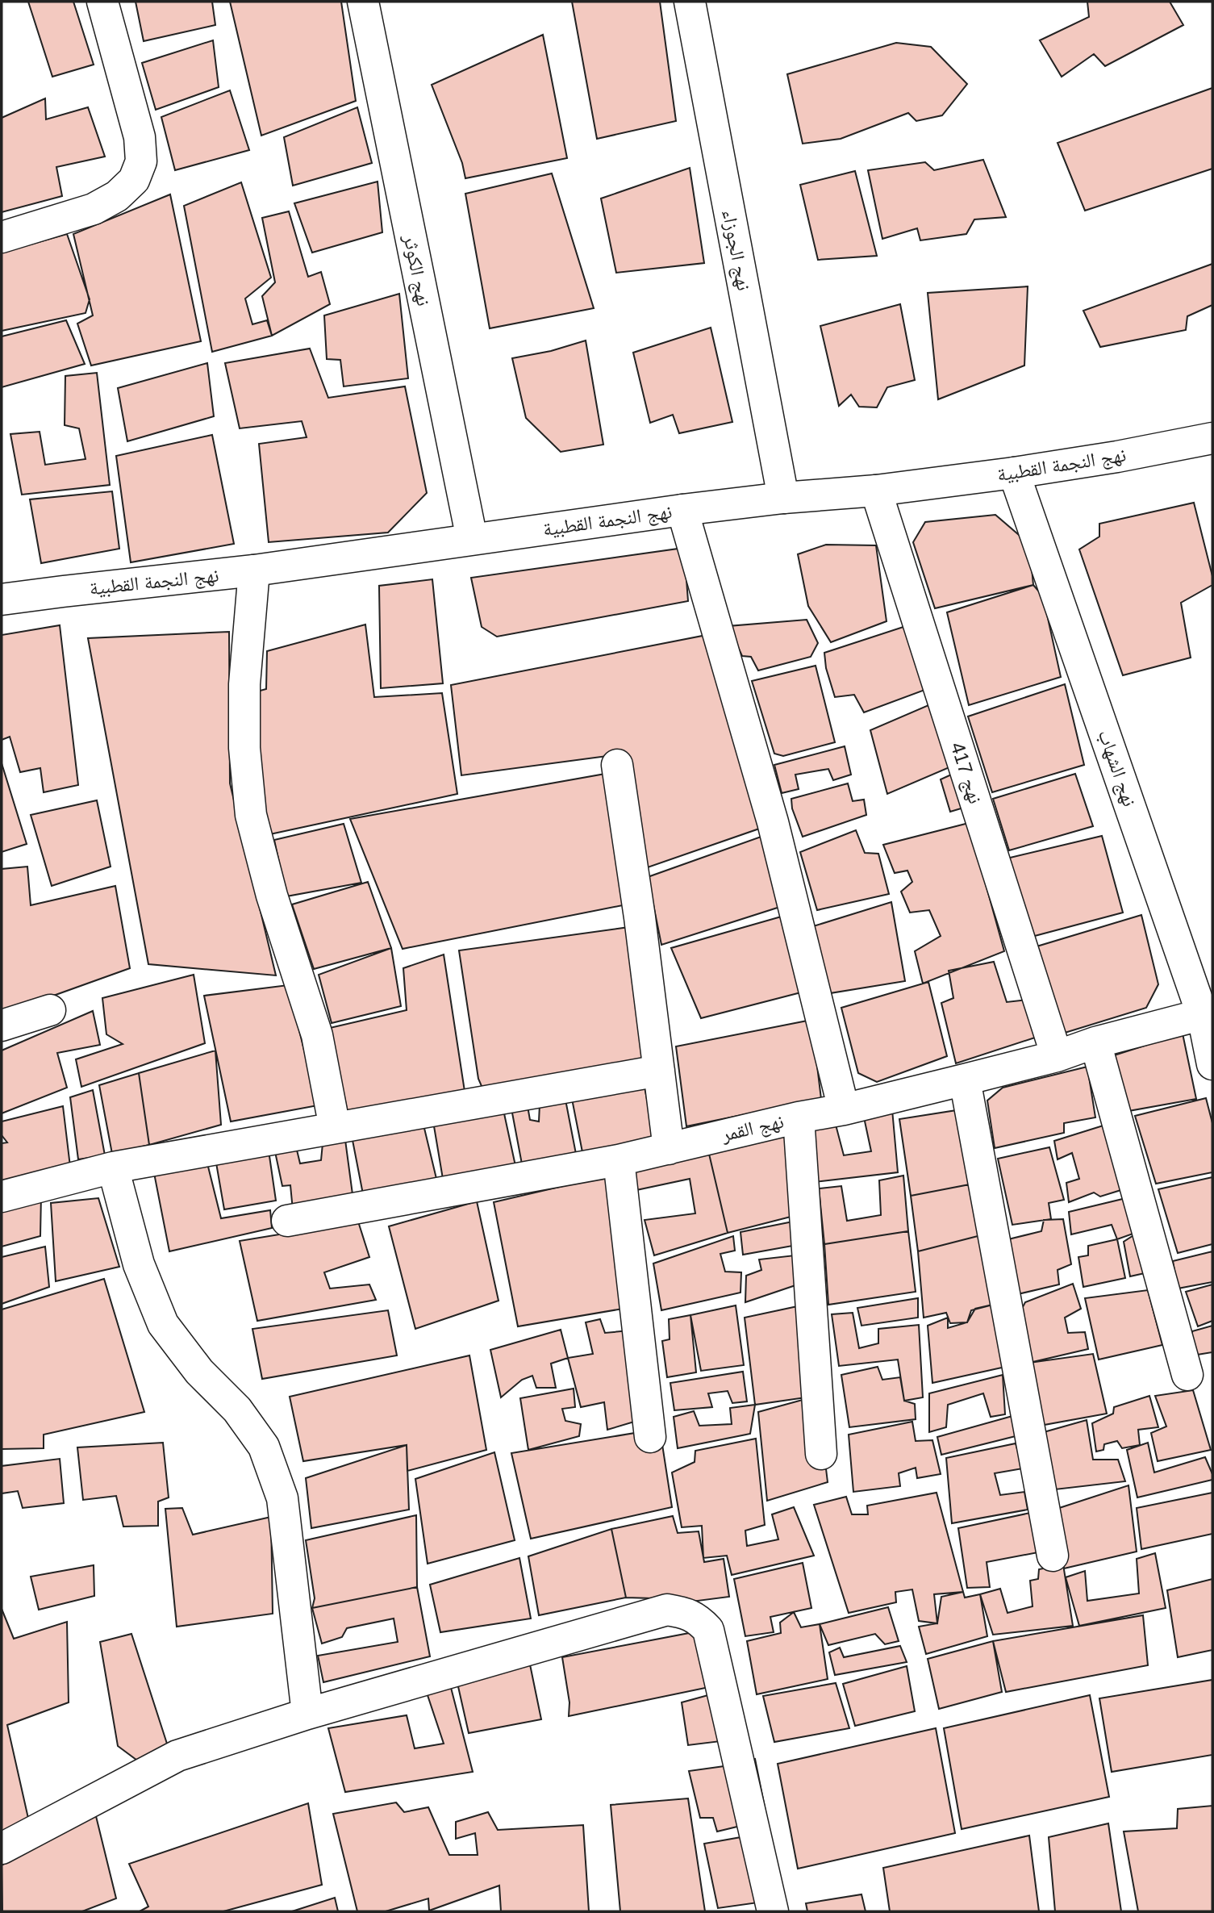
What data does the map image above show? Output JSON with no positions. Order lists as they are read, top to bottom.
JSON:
{
  "streets": {
    "street": [
      "نهج الجوزاء",
      "نهج الكوثر",
      "نهج النجمة القطبية",
      "نهج الشهاب",
      "نهج 417",
      "نهج القمر"
    ]
  },
  "crossings": [
    ["نهج الجوزاء", "نهج النجمة القطبية"],
    ["نهج الكوثر", "نهج النجمة القطبية"],
    ["نهج النجمة القطبية", "نهج الشهاب"],
    ["نهج النجمة القطبية", "نهج 417"],
    ["نهج الشهاب", "نهج القمر"],
    ["نهج 417", "نهج القمر"]
  ]
}
